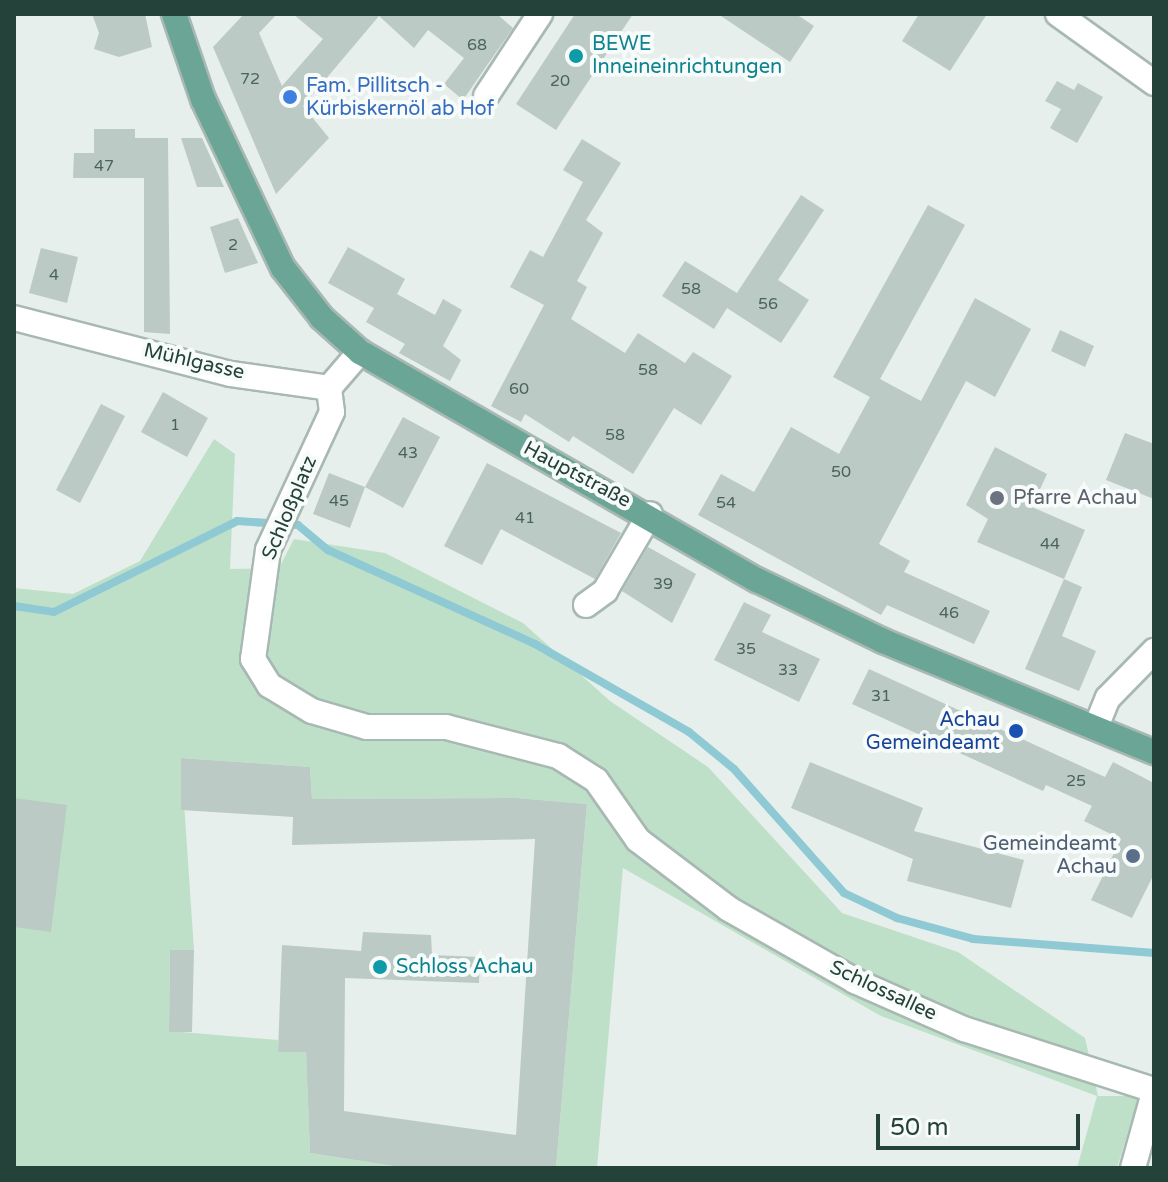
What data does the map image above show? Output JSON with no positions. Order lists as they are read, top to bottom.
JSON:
{
  "streets": {
    "main road": ["Hauptstraße"],
    "street": ["Mühlgasse", "Schloßplatz", "Schlossallee"]
  },
  "crossings": [
    ["Mühlgasse", "Schloßplatz"],
    ["Schloßplatz", "Schlossallee"]
  ],
  "places": [
    "BEWE Inneineinrichtungen",
    "Fam. Pillitsch - Kürbiskernöl ab Hof",
    "Pfarre Achau",
    "Achau Gemeindeamt",
    "Gemeindeamt Achau",
    "Schloss Achau"
  ],
  "house_numbers": [
    "68",
    "72",
    "20",
    "47",
    "2",
    "4",
    "58",
    "56",
    "58",
    "60",
    "1",
    "58",
    "43",
    "50",
    "45",
    "54",
    "41",
    "44",
    "39",
    "46",
    "35",
    "33",
    "31",
    "25"
  ],
  "scale_bar": "50 m"
}
